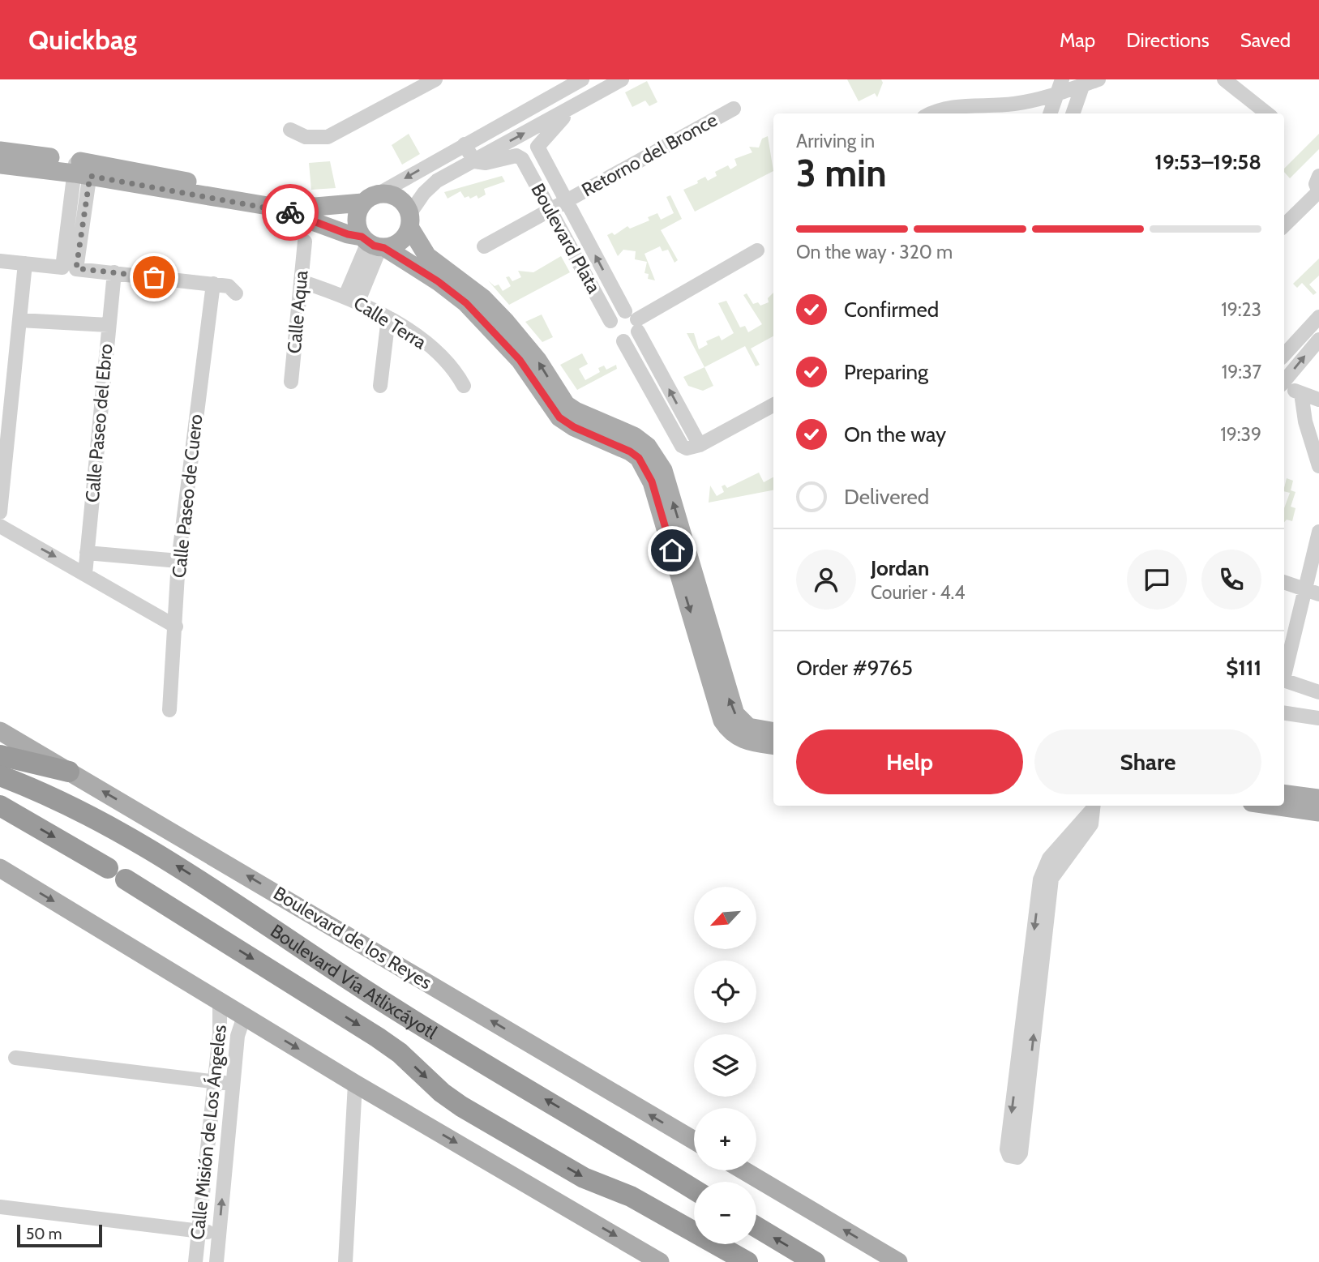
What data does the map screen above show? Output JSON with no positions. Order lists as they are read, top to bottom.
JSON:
{
  "streets": {
    "highway": ["Boulevard Vía Atlixcáyotl"],
    "main road": ["Boulevard de los Reyes"],
    "street": [
      "Retorno del Bronce",
      "Boulevard Plata",
      "Calle Aqua",
      "Calle Terra",
      "Calle Paseo del Ebro",
      "Calle Paseo de Cuero",
      "Calle Misión de Los Ángeles"
    ]
  },
  "crossings": [
    ["Retorno del Bronce", "Boulevard Plata"],
    ["Calle Aqua", "Calle Terra"]
  ],
  "scale_bar": "50 m",
  "north": "bottom left",
  "page": {
    "header": "Quickbag",
    "nav": ["Map", "Directions", "Saved"],
    "heading": ["3 min", "Arriving in", "19:53–19:58"],
    "panel": [
      "Jordan",
      "Courier · 4.4",
      "Order #9765",
      "$111"
    ],
    "bar": "On the way · 320 m",
    "list": [
      ["Confirmed", "19:23"],
      ["Preparing", "19:37"],
      ["On the way", "19:39"],
      "Delivered"
    ],
    "buttons": ["Help", "Share"],
    "map_buttons": ["+", "−"],
    "scale": "50 m"
  }
}
